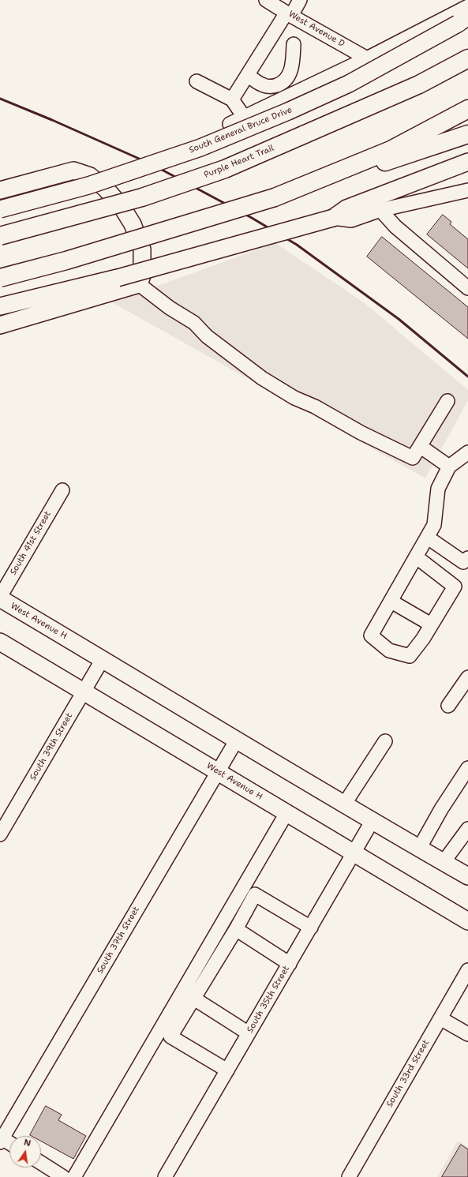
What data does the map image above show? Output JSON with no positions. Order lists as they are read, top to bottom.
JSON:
{
  "streets": {
    "highway": ["Purple Heart Trail"],
    "main road": ["South General Bruce Drive", "West Avenue H"],
    "street": [
      "West Avenue D",
      "South 41st Street",
      "South 39th Street",
      "South 37th Street",
      "South 35th Street",
      "South 33rd Street"
    ]
  },
  "crossings": [
    ["West Avenue D", "South General Bruce Drive"],
    ["South 41st Street", "West Avenue H"],
    ["West Avenue H", "South 39th Street"],
    ["West Avenue H", "South 37th Street"],
    ["West Avenue H", "South 35th Street"]
  ],
  "north": "top"
}
